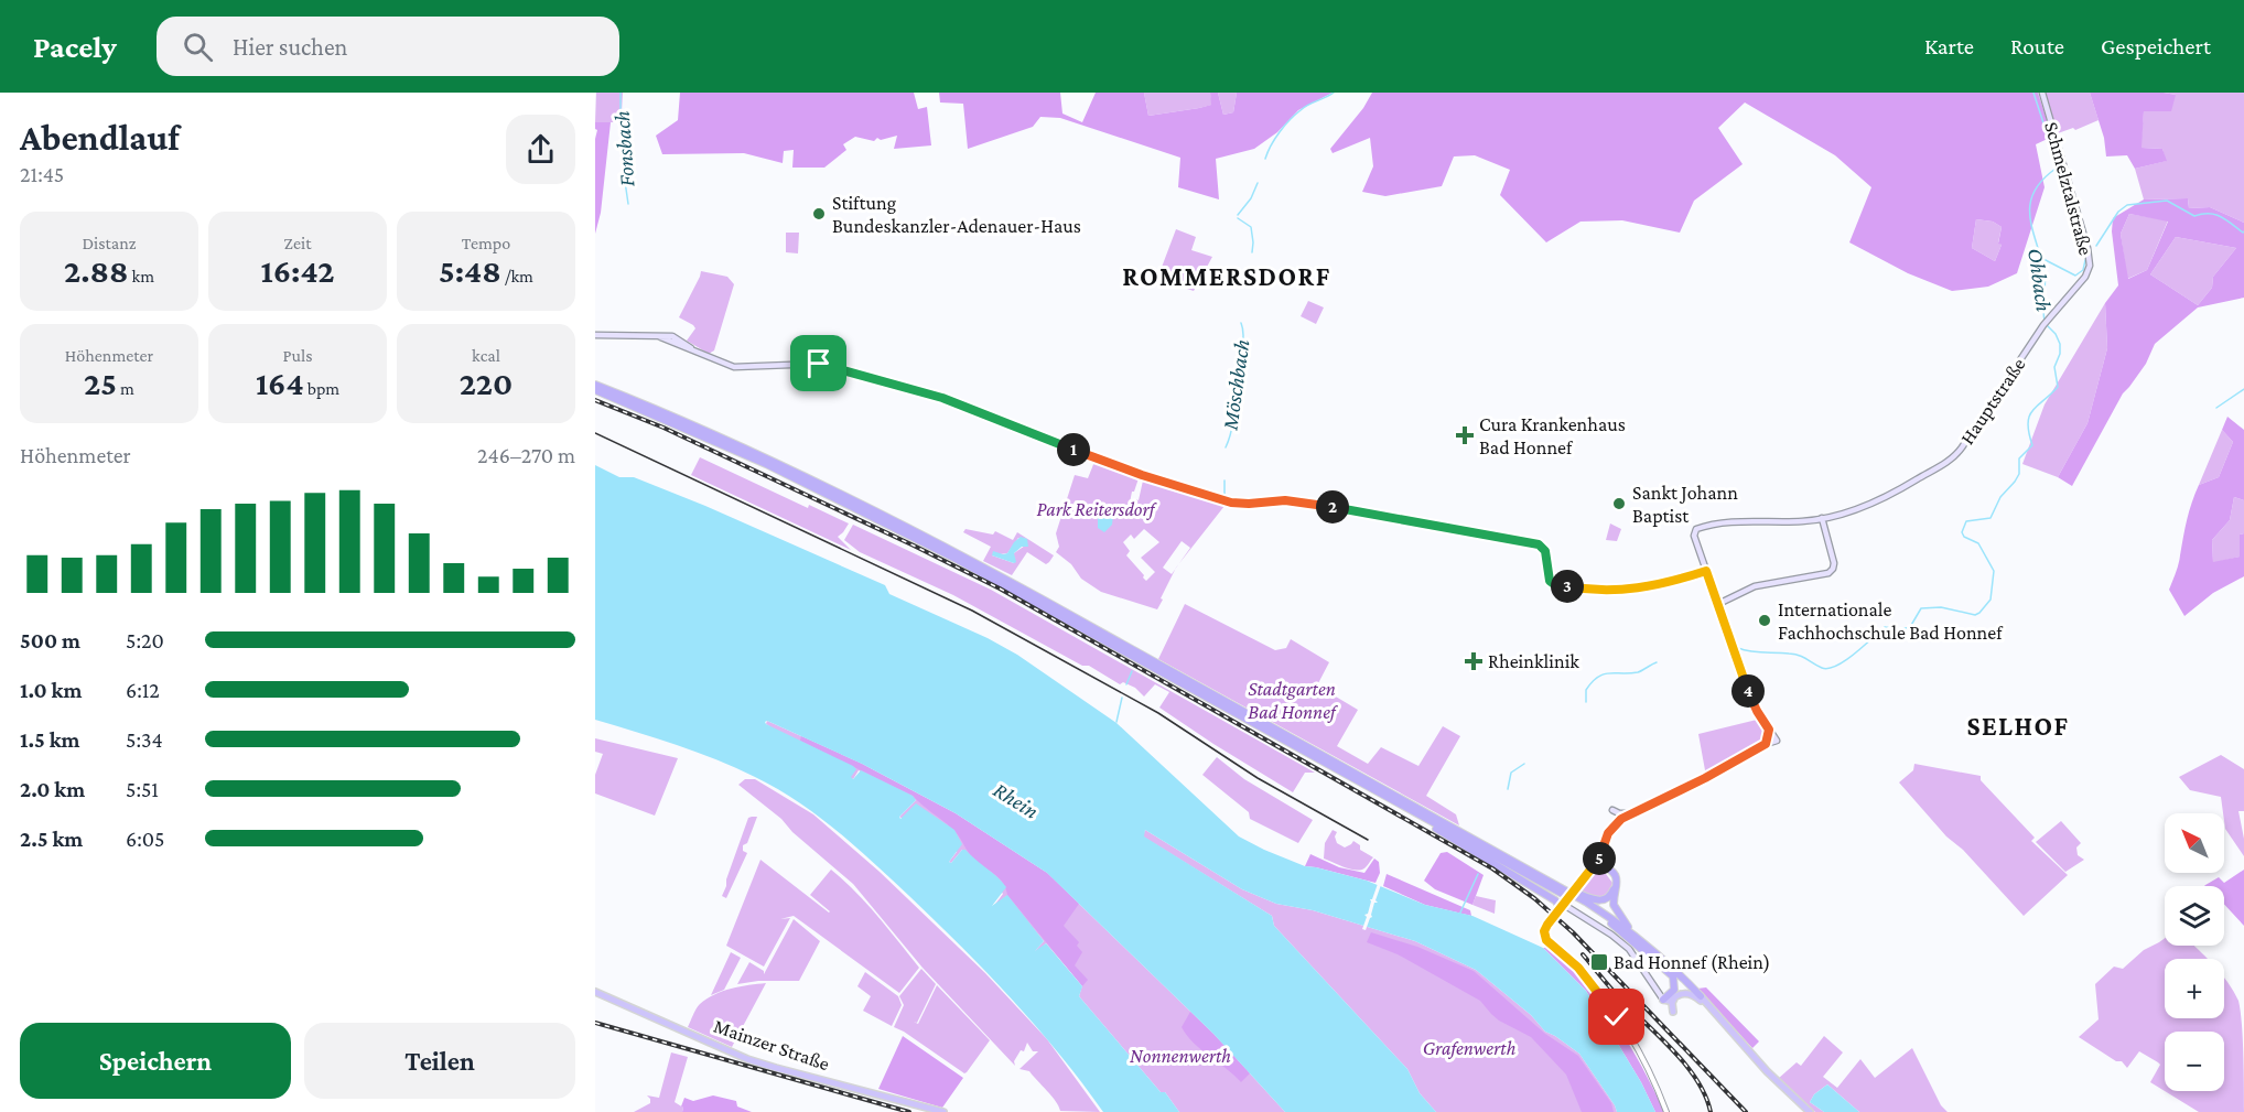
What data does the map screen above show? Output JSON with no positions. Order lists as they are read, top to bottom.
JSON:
{
  "streets": {
    "main road": ["Schmelztalstraße", "Hauptstraße", "Mainzer Straße"]
  },
  "crossings": [
    ["Schmelztalstraße", "Hauptstraße"]
  ],
  "districts": ["ROMMERSDORF", "SELHOF"],
  "water": [
    "Fonsbach",
    "Ohbach",
    "Möschbach",
    "Rhein"
  ],
  "parks": [
    "Park Reitersdorf",
    "Stadtgarten Bad Honnef",
    "Grafenwerth",
    "Nonnenwerth"
  ],
  "places": {
    "other": ["Stiftung Bundeskanzler-Adenauer-Haus", "Sankt Johann Baptist", "Internationale Fachhochschule Bad Honnef"],
    "health": ["Cura Krankenhaus Bad Honnef", "Rheinklinik"],
    "transit": ["Bad Honnef (Rhein)"]
  },
  "north": "top left",
  "page": {
    "header": "Pacely",
    "search": "Hier suchen",
    "nav": ["Karte", "Route", "Gespeichert"],
    "heading": ["Abendlauf", "21:45"],
    "stats": [
      ["Distanz", "2.88 km"],
      ["Zeit", "16:42"],
      ["Tempo", "5:48 /km"],
      ["Höhenmeter", "25 m"],
      ["Puls", "164 bpm"],
      ["kcal", "220"]
    ],
    "chart": ["Höhenmeter", "246–270 m"],
    "pins": [
      "1",
      "2",
      "3",
      "4",
      "5"
    ],
    "list": [
      {
        "name": "500 m",
        "note": "5:20"
      },
      {
        "name": "1.0 km",
        "note": "6:12"
      },
      {
        "name": "1.5 km",
        "note": "5:34"
      },
      {
        "name": "2.0 km",
        "note": "5:51"
      },
      {
        "name": "2.5 km",
        "note": "6:05"
      }
    ],
    "map_buttons": ["+", "−"],
    "buttons": ["Speichern", "Teilen"]
  }
}
